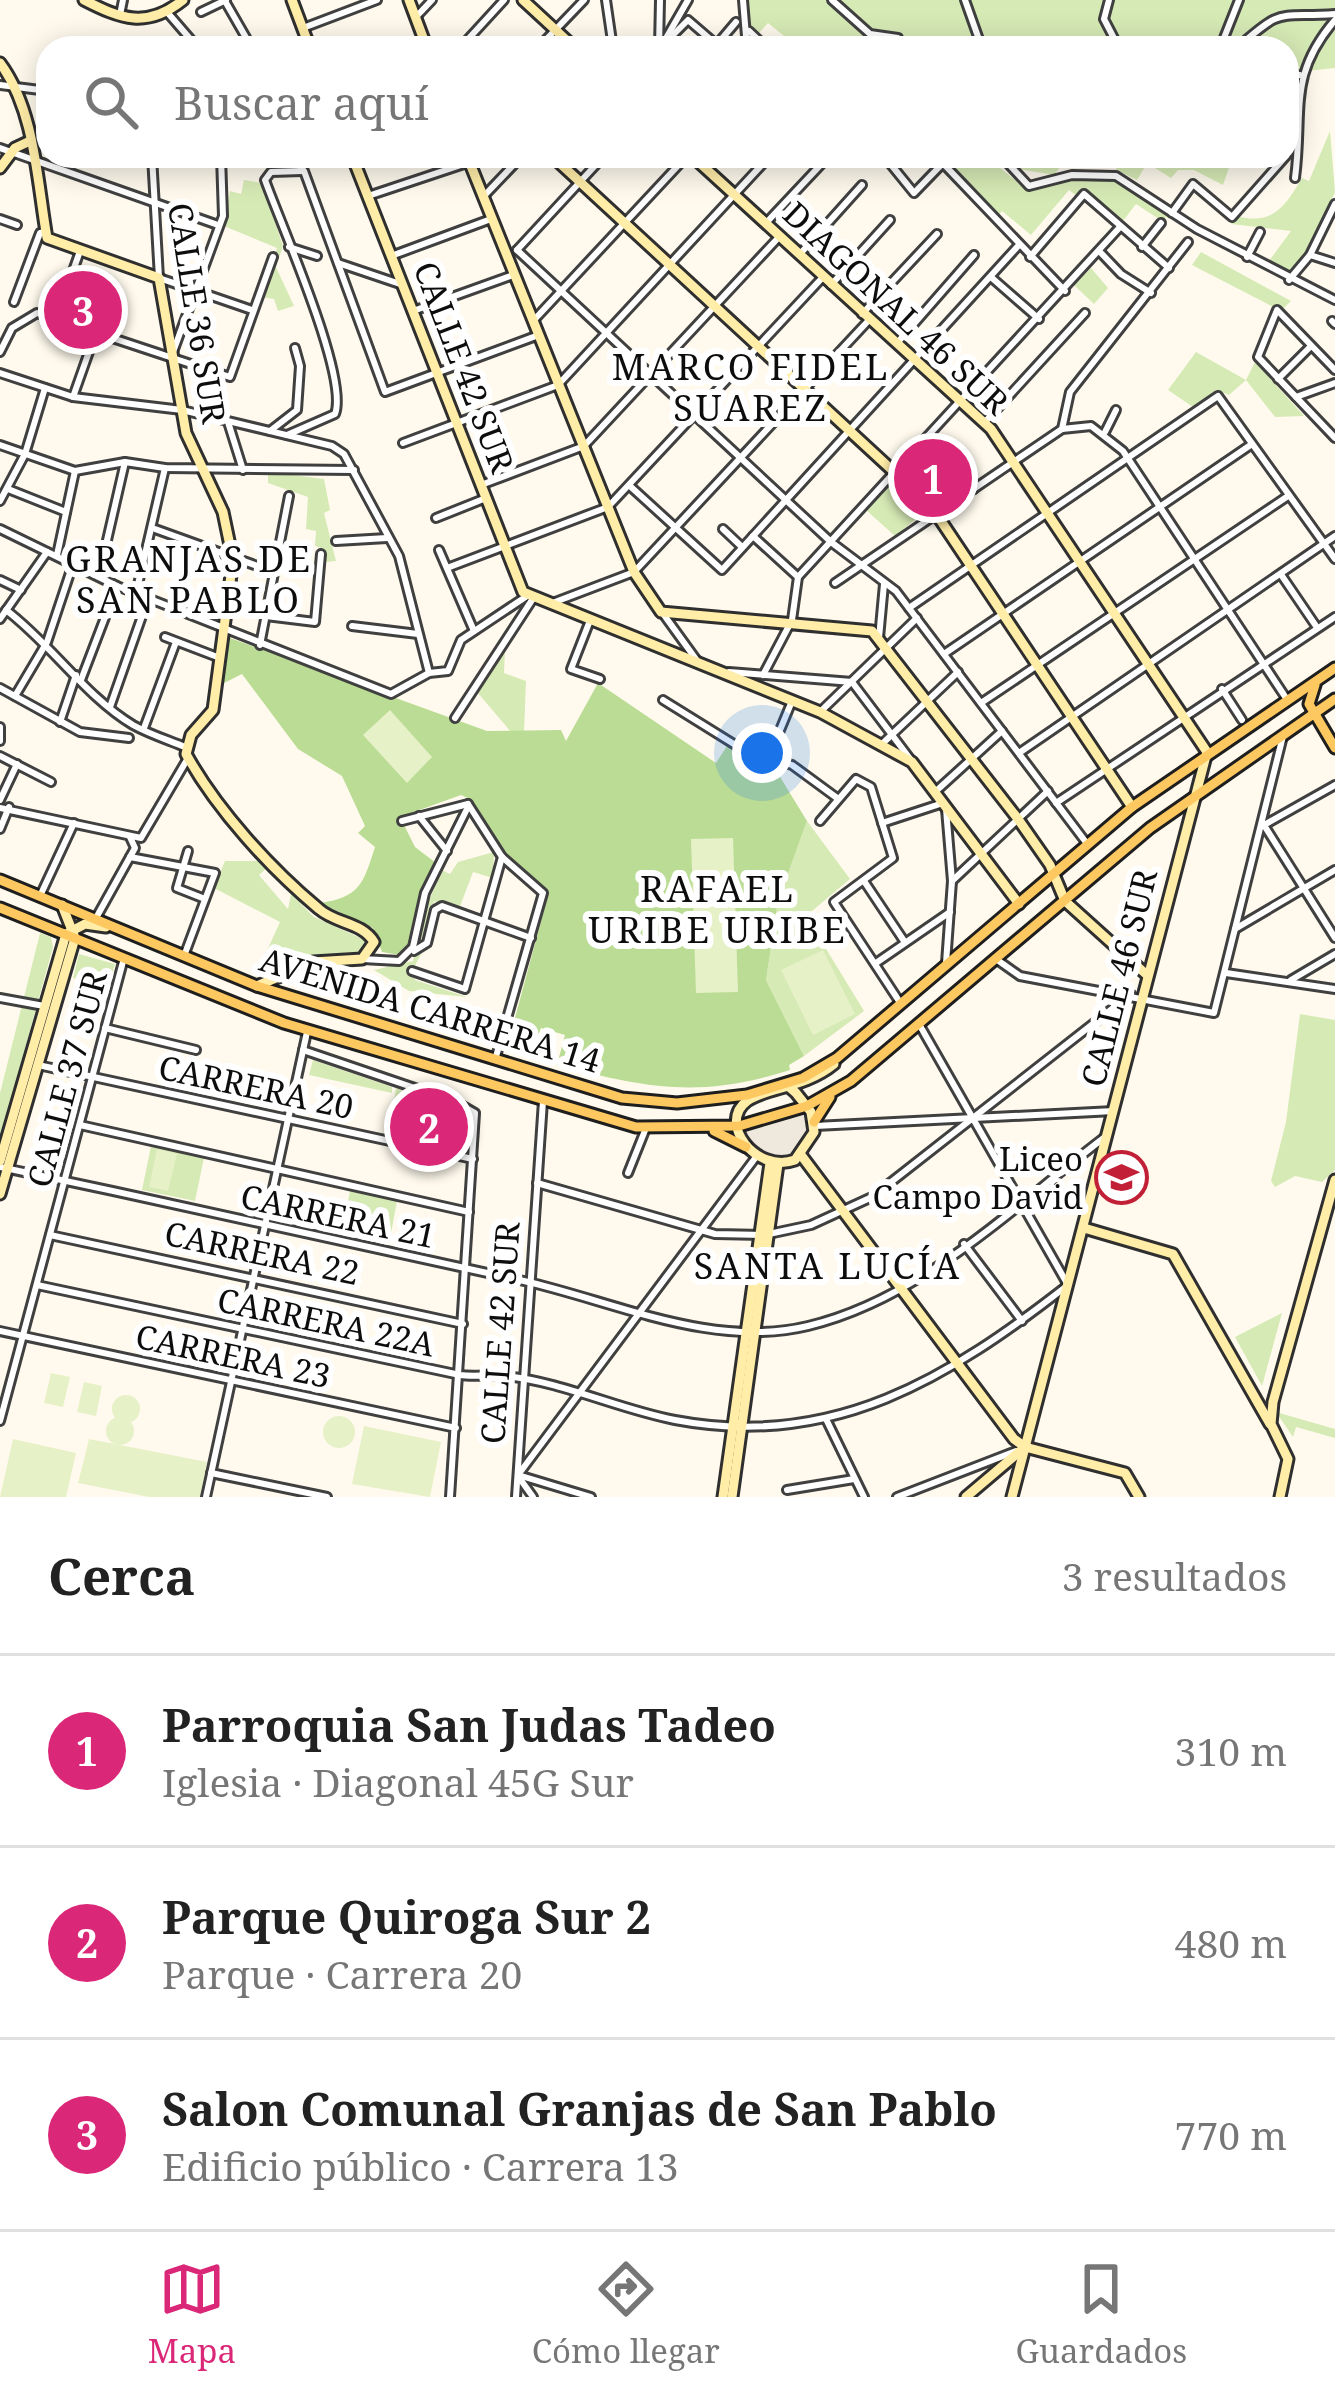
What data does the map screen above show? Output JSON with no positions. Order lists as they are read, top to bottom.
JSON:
{
  "streets": {
    "main road": ["AVENIDA CARRERA 14"],
    "street": [
      "DIAGONAL 46 SUR",
      "CALLE 36 SUR",
      "CALLE 42 SUR",
      "CALLE 46 SUR",
      "CALLE 37 SUR",
      "CARRERA 20",
      "CARRERA 21",
      "CARRERA 22",
      "CARRERA 22A",
      "CARRERA 23"
    ]
  },
  "crossings": [
    ["DIAGONAL 46 SUR", "CALLE 46 SUR"],
    ["DIAGONAL 46 SUR", "AVENIDA CARRERA 14"],
    ["CALLE 42 SUR", "AVENIDA CARRERA 14"],
    ["CALLE 42 SUR", "CARRERA 21"],
    ["CALLE 42 SUR", "CARRERA 22A"],
    ["CALLE 46 SUR", "AVENIDA CARRERA 14"],
    ["CALLE 46 SUR", "CARRERA 21"],
    ["CALLE 46 SUR", "CARRERA 22A"],
    ["AVENIDA CARRERA 14", "CALLE 37 SUR"],
    ["CALLE 37 SUR", "CARRERA 20"],
    ["CALLE 37 SUR", "CARRERA 21"],
    ["CALLE 37 SUR", "CARRERA 22"],
    ["CALLE 37 SUR", "CARRERA 22A"],
    ["CALLE 37 SUR", "CARRERA 23"]
  ],
  "districts": [
    "MARCO FIDEL SUAREZ",
    "GRANJAS DE SAN PABLO",
    "RAFAEL URIBE URIBE",
    "SANTA LUCÍA"
  ],
  "places": {
    "school or university": ["Liceo Campo David"]
  },
  "page": {
    "search": "Buscar aquí",
    "pins": ["3", "1", "2"],
    "heading": ["Cerca", "3 resultados"],
    "list": [
      {
        "mark": "1",
        "name": "Parroquia San Judas Tadeo",
        "note": "Iglesia · Diagonal 45G Sur",
        "value": "310 m"
      },
      {
        "mark": "2",
        "name": "Parque Quiroga Sur 2",
        "note": "Parque · Carrera 20",
        "value": "480 m"
      },
      {
        "mark": "3",
        "name": "Salon Comunal Granjas de San Pablo",
        "note": "Edificio público · Carrera 13",
        "value": "770 m"
      }
    ],
    "nav": ["Mapa", "Cómo llegar", "Guardados"]
  }
}
